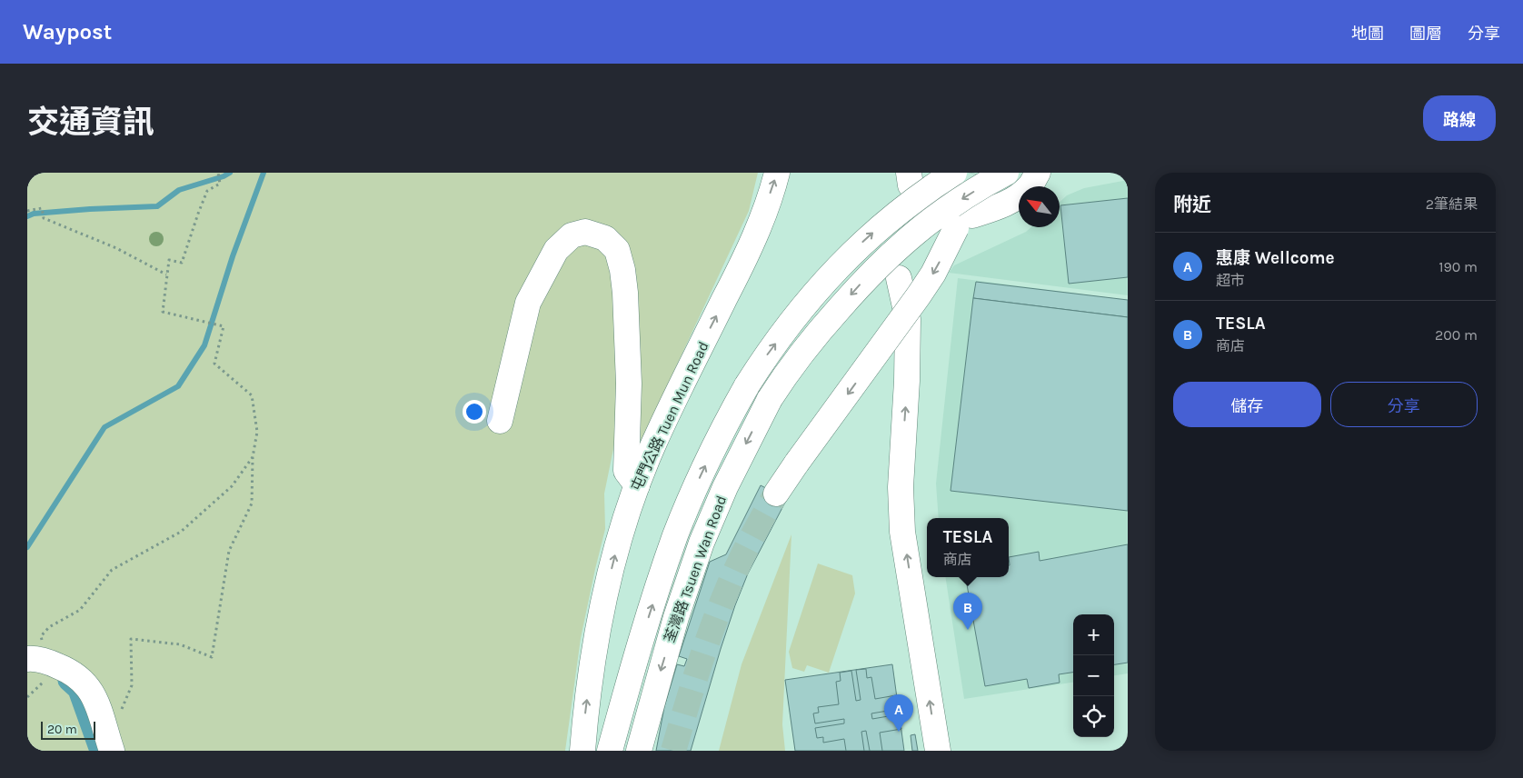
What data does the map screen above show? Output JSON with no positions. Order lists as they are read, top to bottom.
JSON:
{
  "streets": {
    "main road": ["屯門公路 Tuen Mun Road", "荃灣路 Tsuen Wan Road"]
  },
  "scale_bar": "20 m",
  "north": "top left",
  "page": {
    "header": "Waypost",
    "nav": ["地圖", "圖層", "分享"],
    "title": "交通資訊",
    "buttons": [
      "路線",
      ["儲存", "分享"]
    ],
    "heading": ["附近", "2筆結果"],
    "list": [
      {
        "mark": "A",
        "name": "惠康 Wellcome",
        "note": "超市",
        "value": "190 m"
      },
      {
        "mark": "B",
        "name": "TESLA",
        "note": "商店",
        "value": "200 m"
      }
    ],
    "popup": ["TESLA", "商店"],
    "pins": ["B", "A"],
    "map_buttons": ["+", "−"],
    "scale": "20 m"
  }
}
